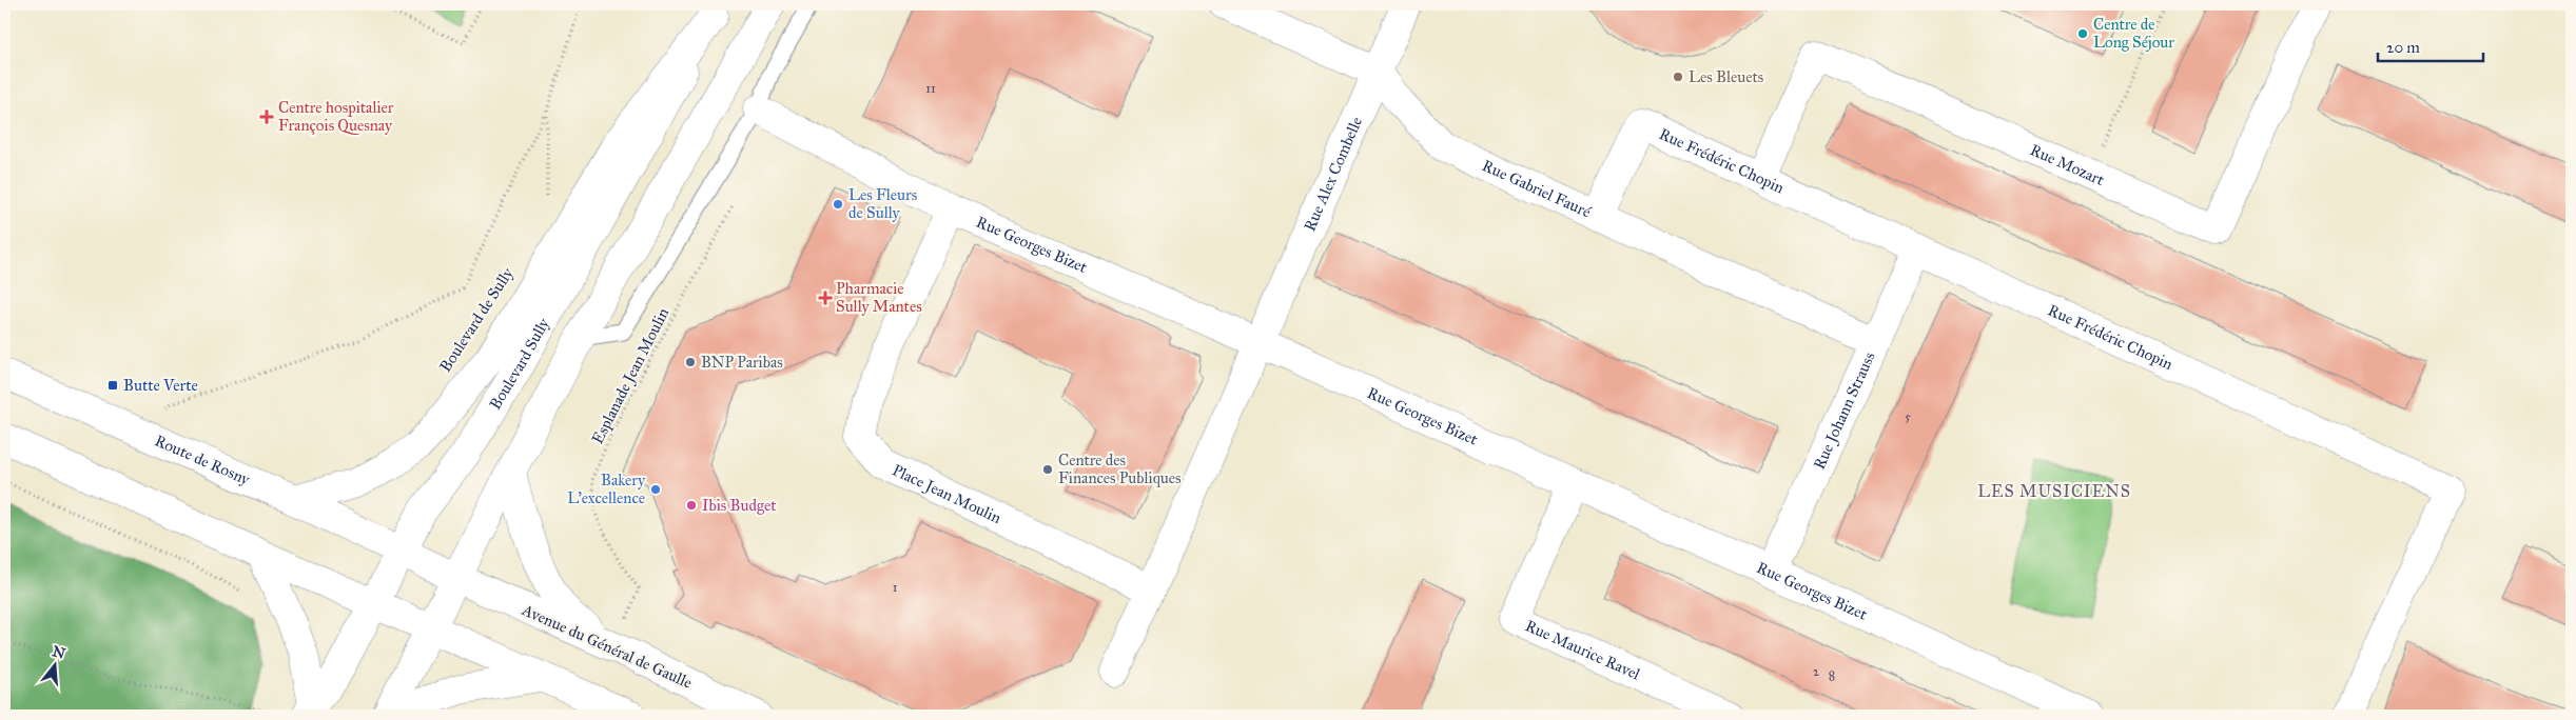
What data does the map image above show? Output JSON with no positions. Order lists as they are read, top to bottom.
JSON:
{
  "streets": {
    "street": [
      "Rue Frédéric Chopin",
      "Rue Mozart",
      "Rue Alex Combelle",
      "Rue Gabriel Fauré",
      "Rue Georges Bizet",
      "Boulevard Sully",
      "Rue Johann Strauss",
      "Route de Rosny",
      "Place Jean Moulin",
      "Avenue du Général de Gaulle",
      "Rue Maurice Ravel"
    ],
    "path": ["Esplanade Jean Moulin"]
  },
  "crossings": [
    ["Rue Frédéric Chopin", "Rue Mozart"],
    ["Rue Frédéric Chopin", "Rue Gabriel Fauré"],
    ["Rue Frédéric Chopin", "Rue Johann Strauss"],
    ["Rue Alex Combelle", "Rue Gabriel Fauré"],
    ["Rue Alex Combelle", "Rue Georges Bizet"],
    ["Rue Gabriel Fauré", "Rue Johann Strauss"],
    ["Rue Georges Bizet", "Rue Johann Strauss"],
    ["Rue Georges Bizet", "Place Jean Moulin"],
    ["Rue Georges Bizet", "Rue Maurice Ravel"],
    ["Boulevard Sully", "Route de Rosny"],
    ["Boulevard Sully", "Avenue du Général de Gaulle"],
    ["Esplanade Jean Moulin", "Avenue du Général de Gaulle"],
    ["Route de Rosny", "Avenue du Général de Gaulle"]
  ],
  "districts": ["LES MUSICIENS"],
  "places": {
    "other": [
      "Centre de Long Séjour",
      "Les Bleuets",
      "Les Fleurs de Sully",
      "BNP Paribas",
      "Centre des Finances Publiques",
      "Bakery L'excellence",
      "Ibis Budget"
    ],
    "health": ["Centre hospitalier François Quesnay", "Pharmacie Sully Mantes"],
    "transit": ["Butte Verte"]
  },
  "house_numbers": [
    "11",
    "5",
    "1",
    "2",
    "8"
  ],
  "scale_bar": "20 m",
  "north": "top"
}
